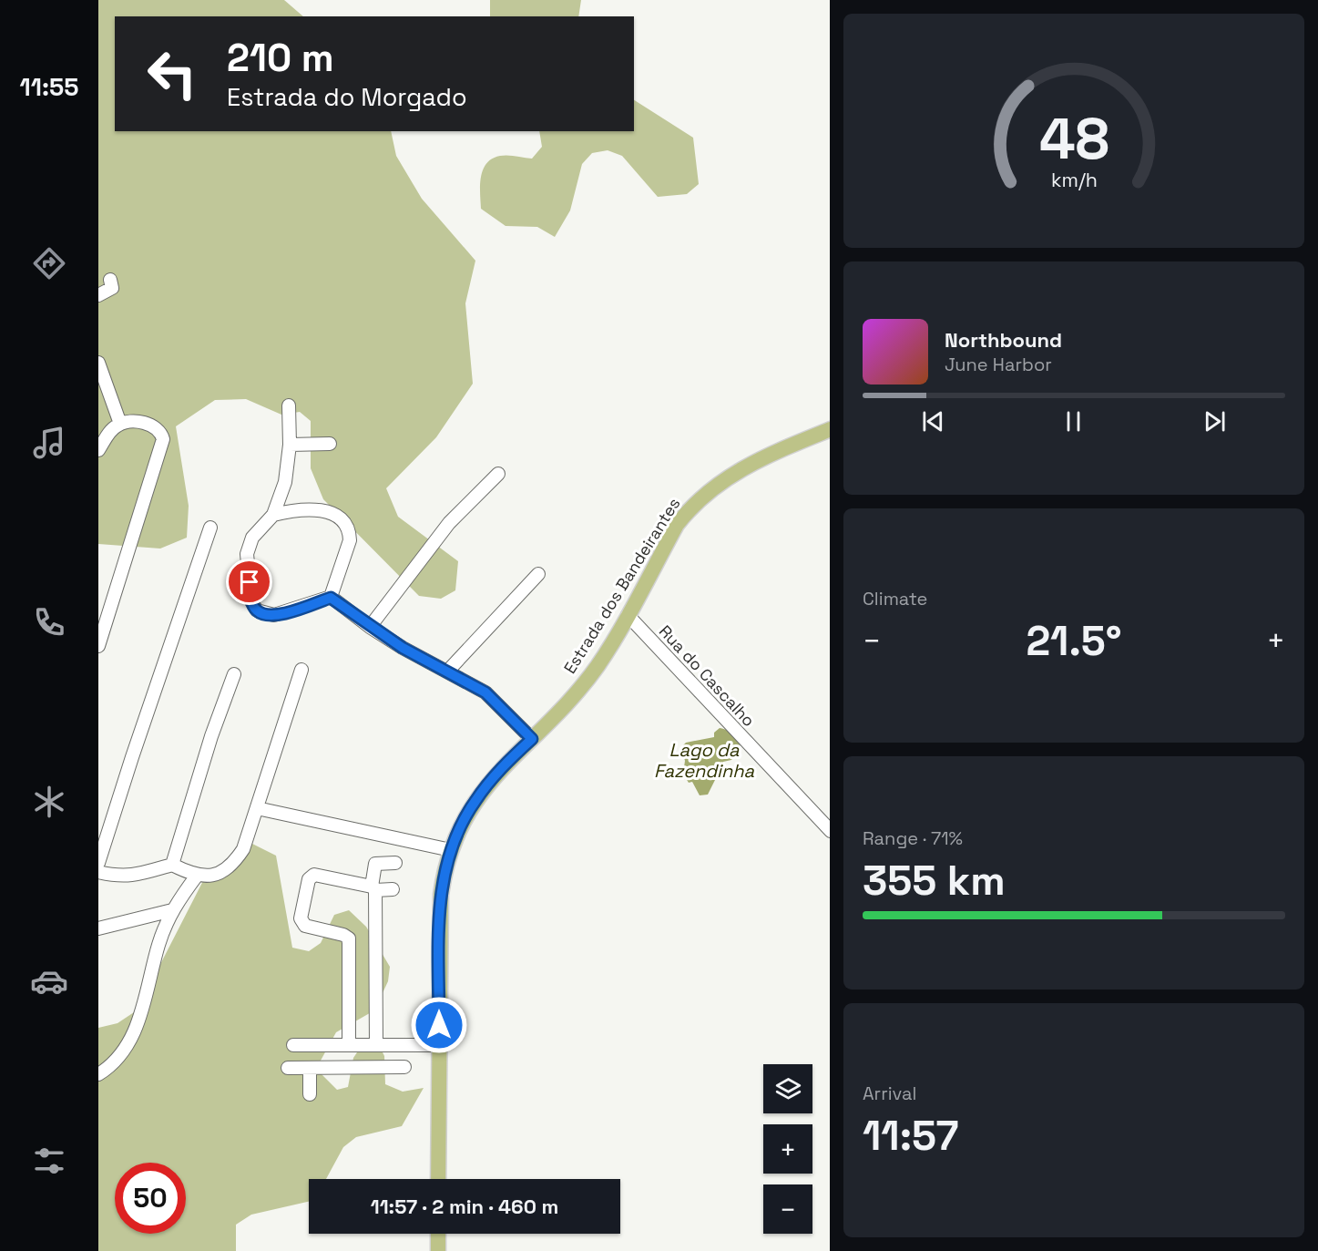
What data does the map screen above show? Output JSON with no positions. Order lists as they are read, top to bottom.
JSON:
{
  "streets": {
    "main road": ["Estrada dos Bandeirantes"],
    "street": ["Rua do Cascalho"]
  },
  "crossings": [
    ["Estrada dos Bandeirantes", "Rua do Cascalho"]
  ],
  "water": ["Lago da Fazendinha"],
  "page": {
    "tabs": "11:55",
    "turn": ["210 m", "Estrada do Morgado"],
    "song": ["Northbound", "June Harbor"],
    "tile": [
      "Climate",
      ["Range · 71%", "355 km"],
      ["Arrival", "11:57"]
    ],
    "heat": ["−", "21.5°", "+"],
    "map_buttons": ["+", "−"],
    "limit": "50",
    "trip": "11:57 · 2 min · 460 m",
    "gauge": ["48", "km/h"]
  }
}
